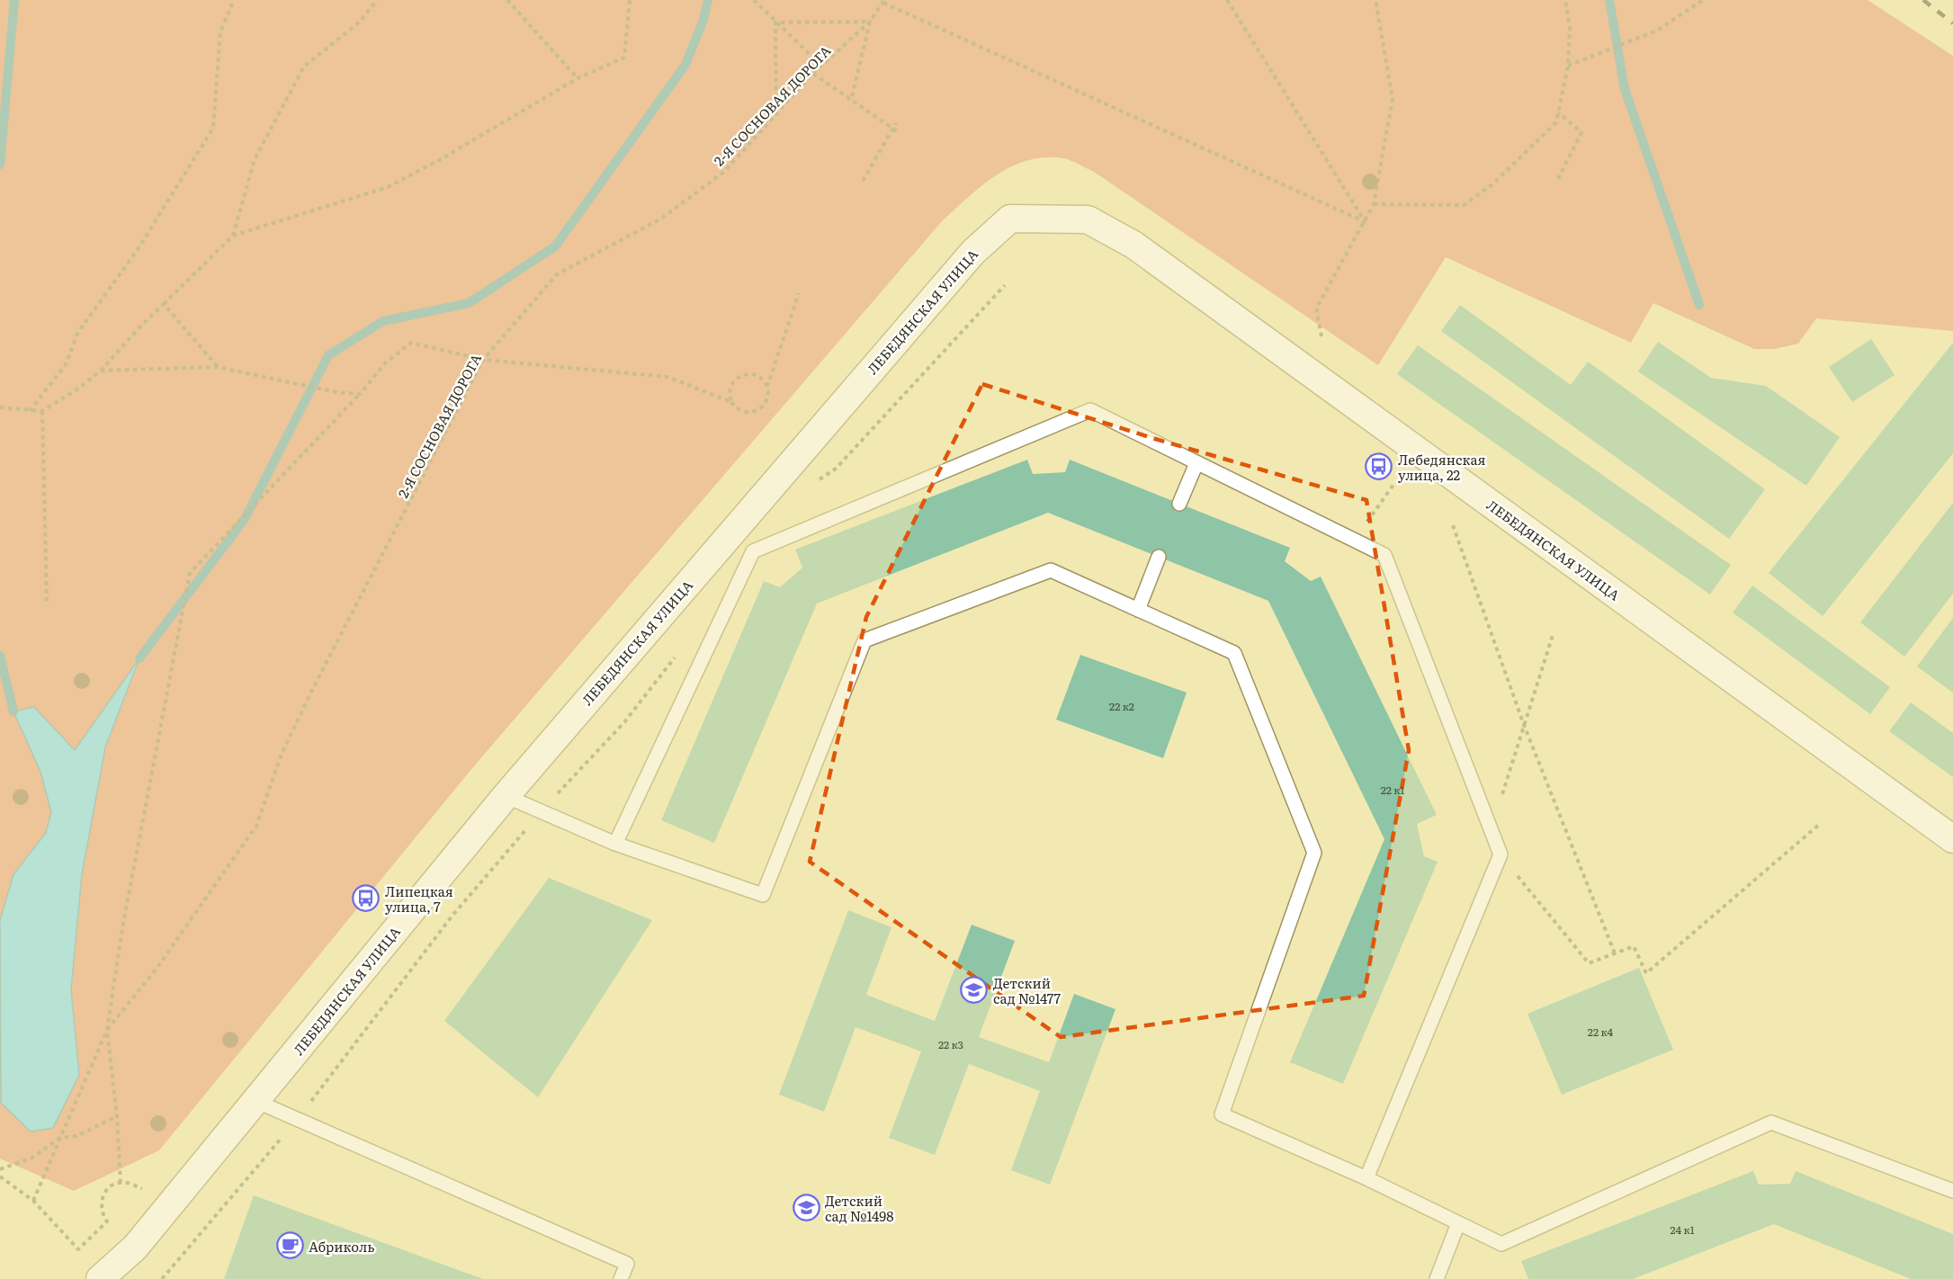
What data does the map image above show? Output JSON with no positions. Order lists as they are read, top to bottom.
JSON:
{
  "streets": {
    "street": ["ЛЕБЕДЯНСКАЯ УЛИЦА"],
    "path": ["2-Я СОСНОВАЯ ДОРОГА"]
  },
  "places": {
    "bus stop": ["Лебедянская улица, 22", "Липецкая улица, 7"],
    "school or university": ["Детский сад №1477", "Детский сад №1498"],
    "cafe": ["Абриколь"]
  },
  "house_numbers": [
    "22 к2",
    "22 к1",
    "22 к4",
    "22 к3",
    "24 к1"
  ]
}
